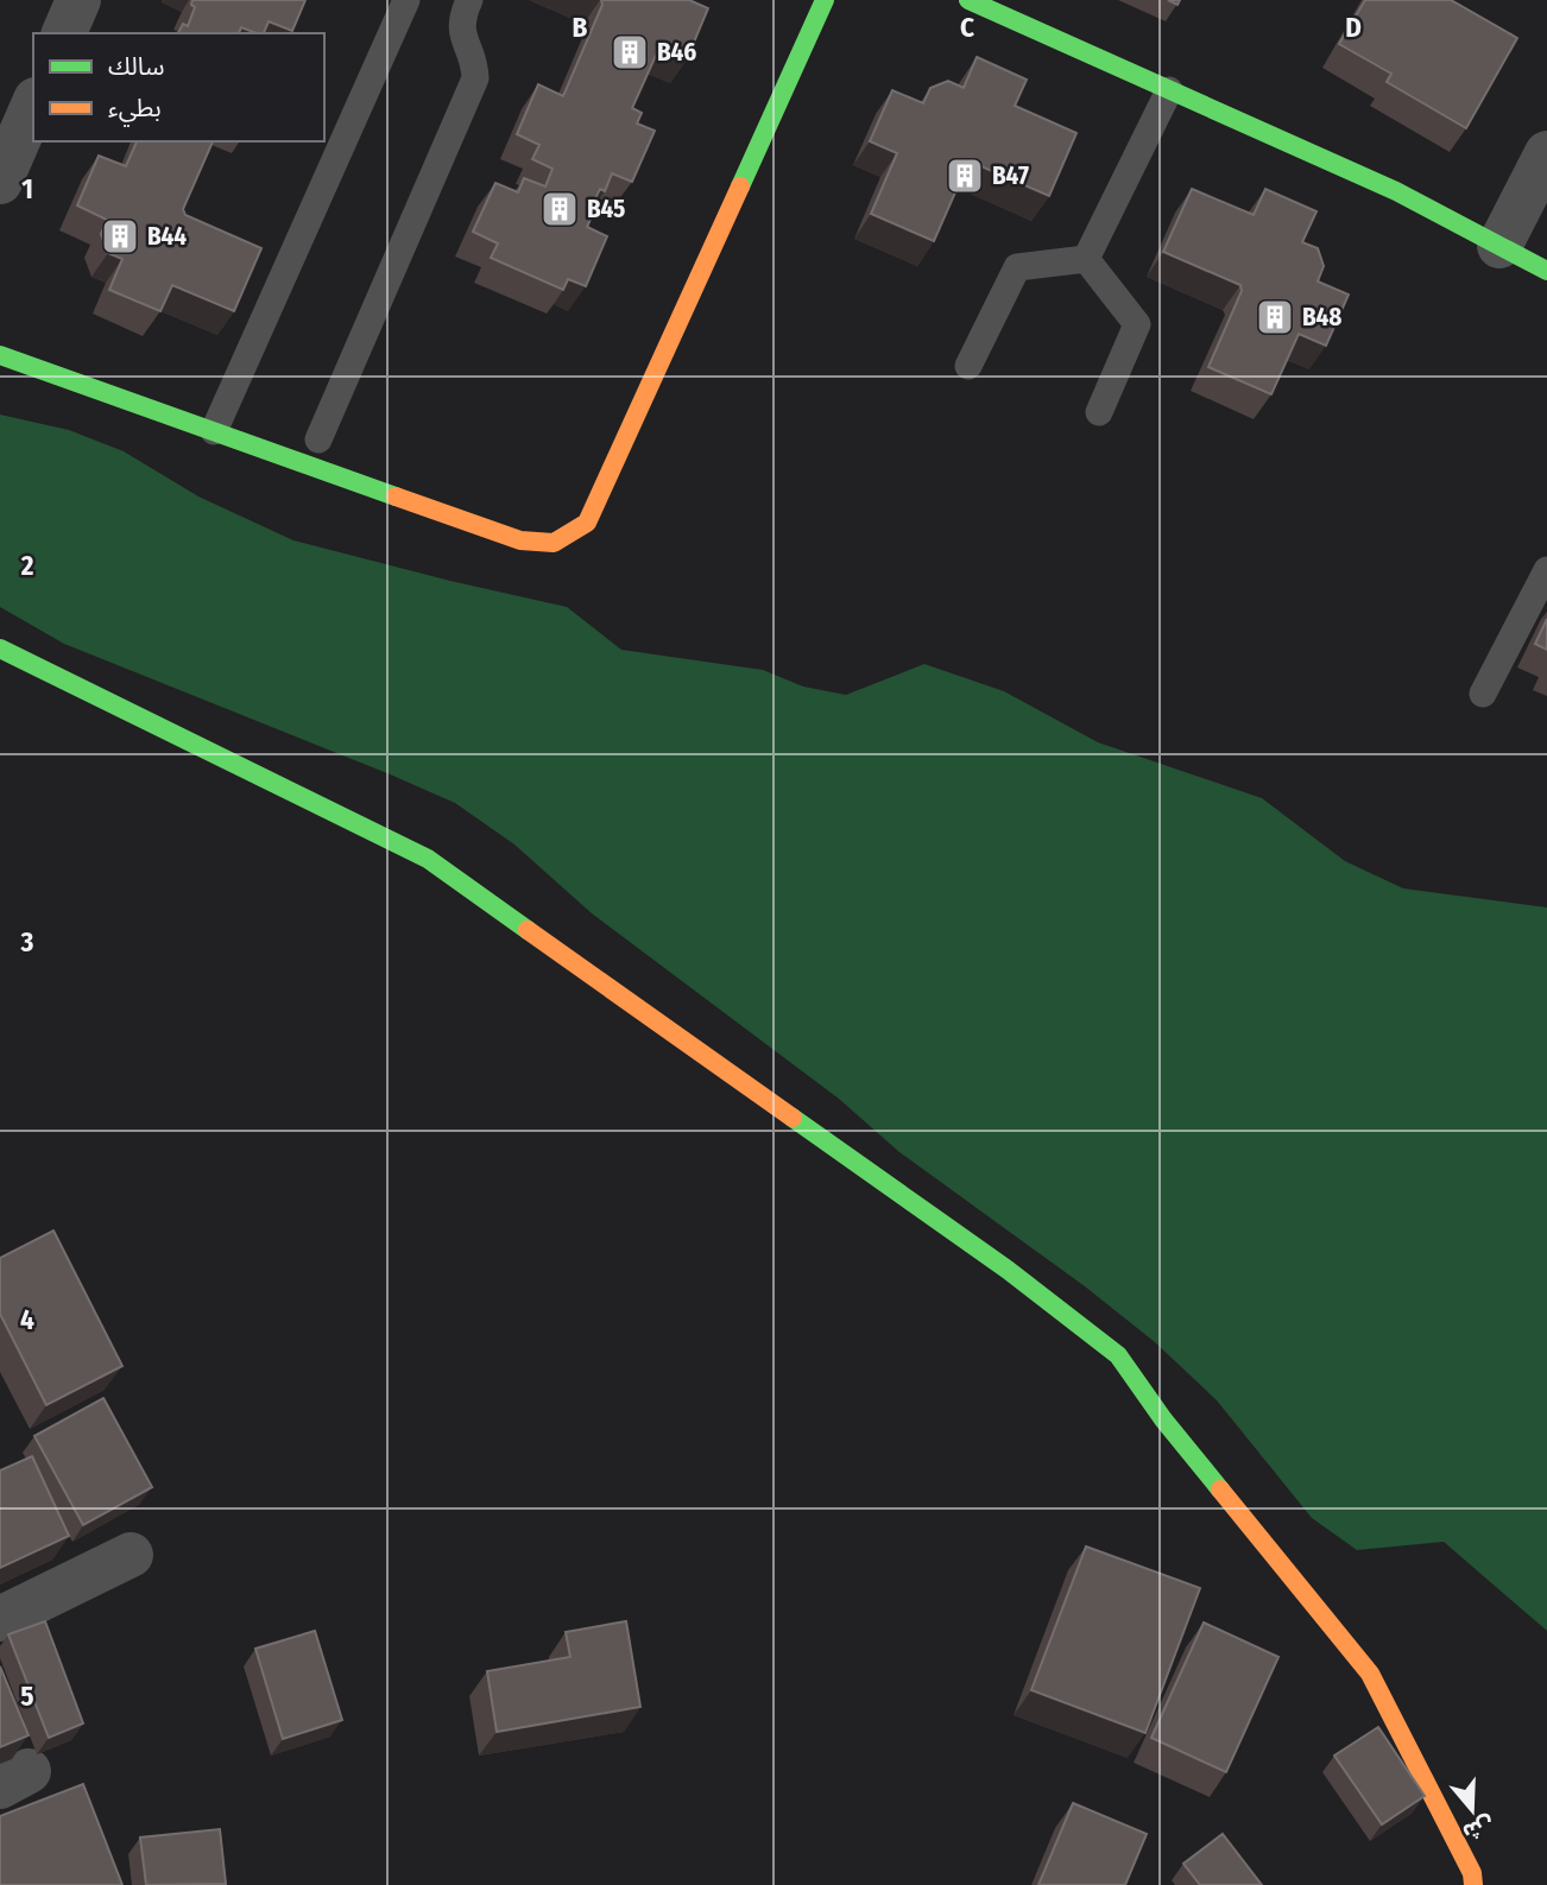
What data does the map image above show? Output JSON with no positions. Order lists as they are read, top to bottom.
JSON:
{
  "places": {
    "building": [
      "B46",
      "B47",
      "B45",
      "B44",
      "B48"
    ]
  },
  "legend": ["سالك", "بطيء"],
  "north": "bottom",
  "grid": {
    "columns": ["B", "C", "D"],
    "rows": [
      "1",
      "2",
      "3",
      "4",
      "5"
    ]
  }
}
